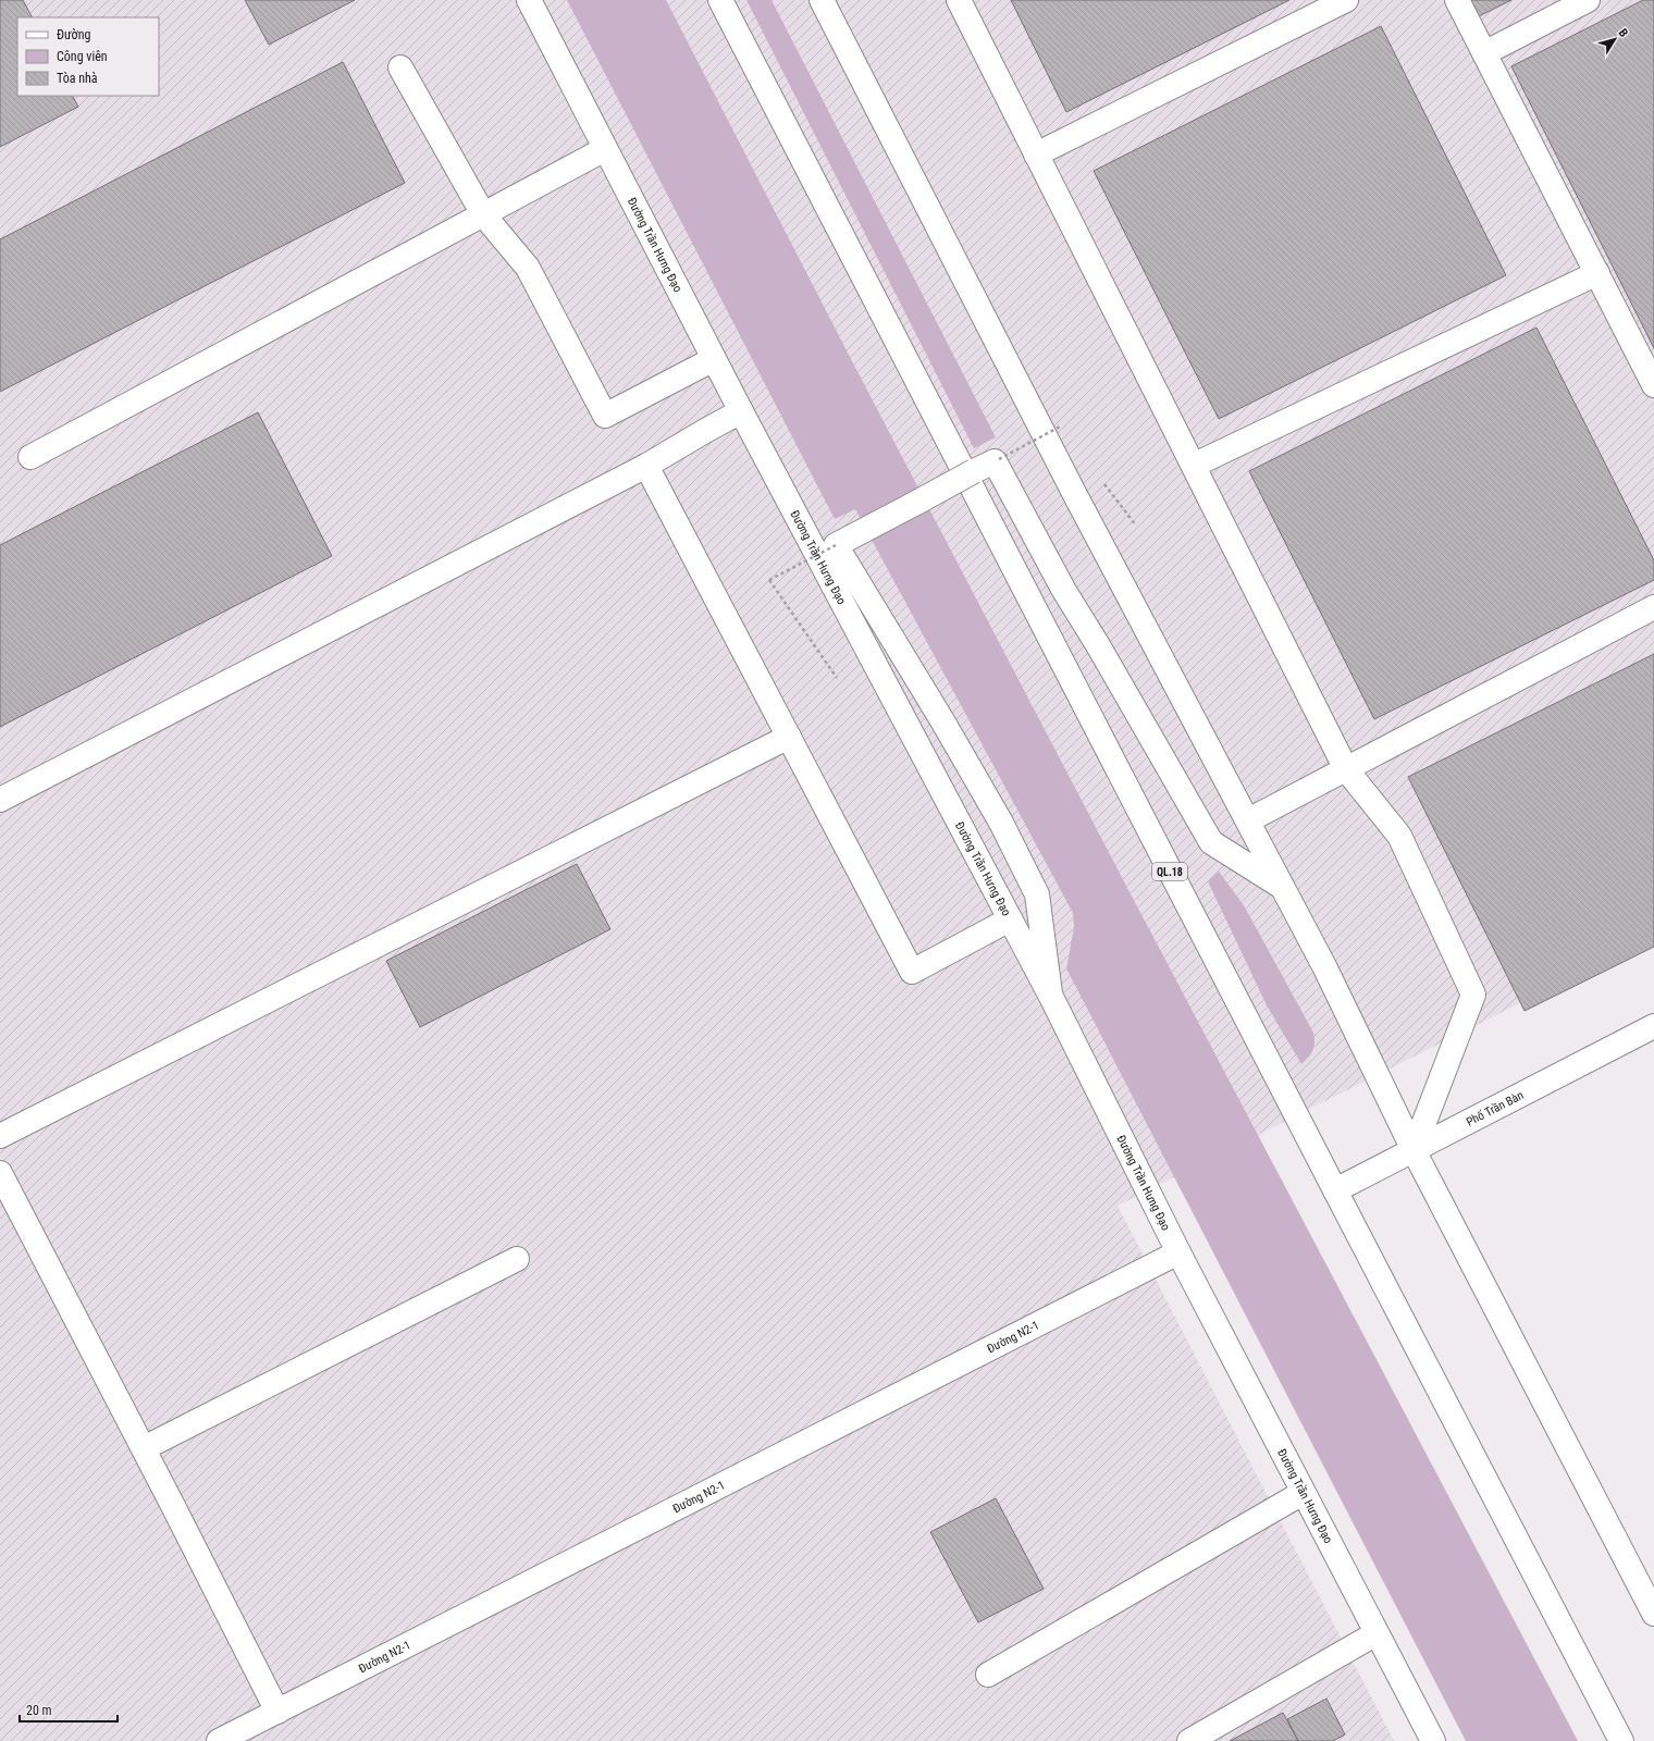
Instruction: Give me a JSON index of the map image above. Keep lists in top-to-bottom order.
{
  "streets": {
    "main road": [
      "Đường Trần Hưng Đạo",
      "QL.18",
      "Phố Trần Bàn",
      "Đường N2-1"
    ]
  },
  "crossings": [
    ["Đường Trần Hưng Đạo", "Đường N2-1"],
    ["QL.18", "Phố Trần Bàn"]
  ],
  "legend": ["Đường", "Công viên", "Tòa nhà"],
  "scale_bar": "20 m",
  "north": "top right"
}
